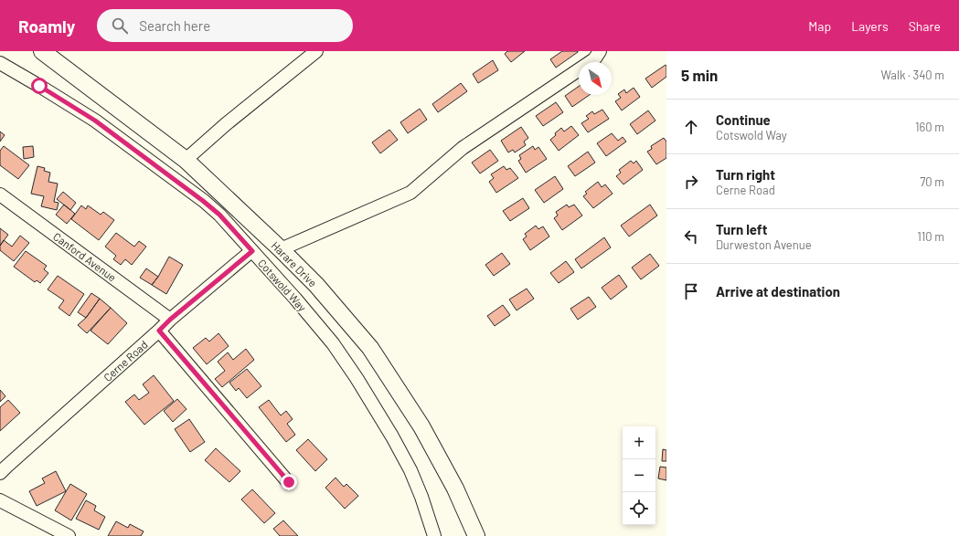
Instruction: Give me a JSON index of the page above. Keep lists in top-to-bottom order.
{
  "streets": {
    "main road": ["Harare Drive"],
    "street": ["Canford Avenue", "Cotswold Way", "Cerne Road"]
  },
  "crossings": [
    ["Canford Avenue", "Cerne Road"],
    ["Cotswold Way", "Cerne Road"]
  ],
  "north": "bottom right",
  "page": {
    "header": "Roamly",
    "search": "Search here",
    "nav": ["Map", "Layers", "Share"],
    "heading": ["5 min", "Walk · 340 m"],
    "list": [
      ["Continue", "Cotswold Way", "160 m"],
      ["Turn right", "Cerne Road", "70 m"],
      ["Turn left", "Durweston Avenue", "110 m"],
      "Arrive at destination"
    ],
    "map_buttons": ["+", "−"]
  }
}
